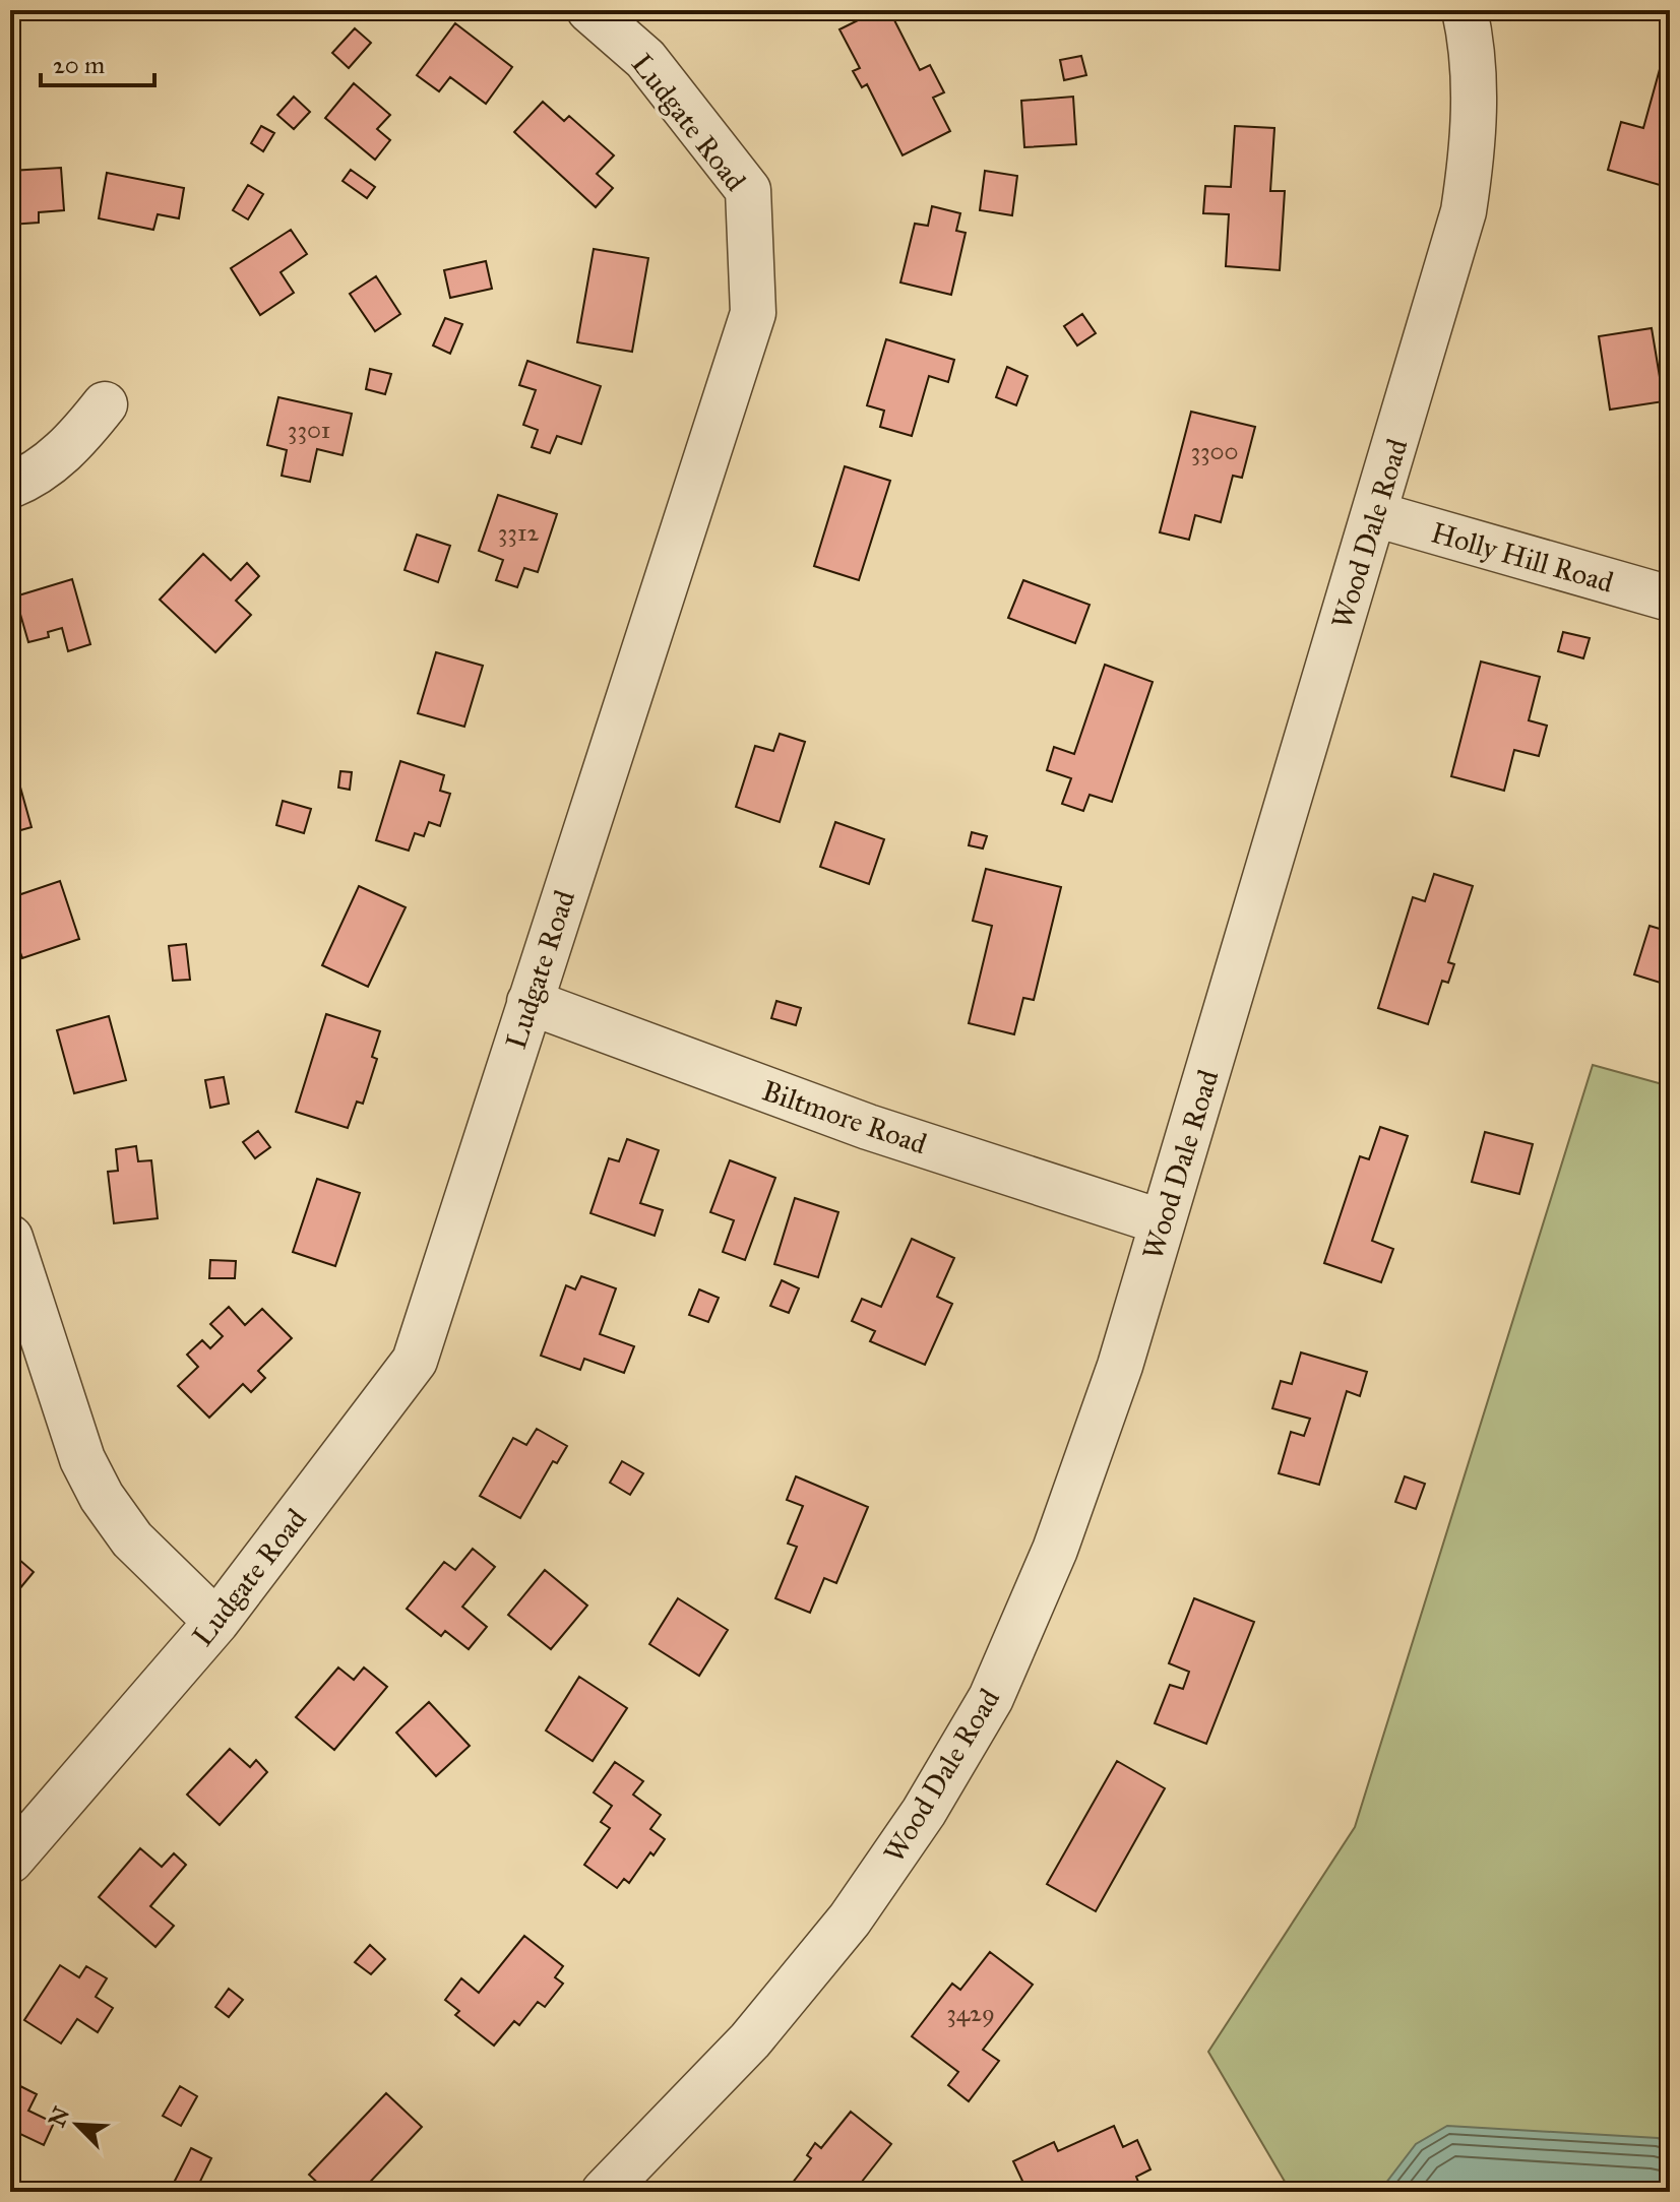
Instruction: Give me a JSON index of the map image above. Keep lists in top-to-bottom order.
{
  "streets": {
    "street": [
      "Ludgate Road",
      "Wood Dale Road",
      "Holly Hill Road",
      "Biltmore Road"
    ]
  },
  "crossings": [
    ["Ludgate Road", "Biltmore Road"],
    ["Wood Dale Road", "Holly Hill Road"],
    ["Wood Dale Road", "Biltmore Road"]
  ],
  "house_numbers": [
    "3301",
    "3300",
    "3312",
    "3429"
  ],
  "scale_bar": "20 m",
  "north": "top left"
}
